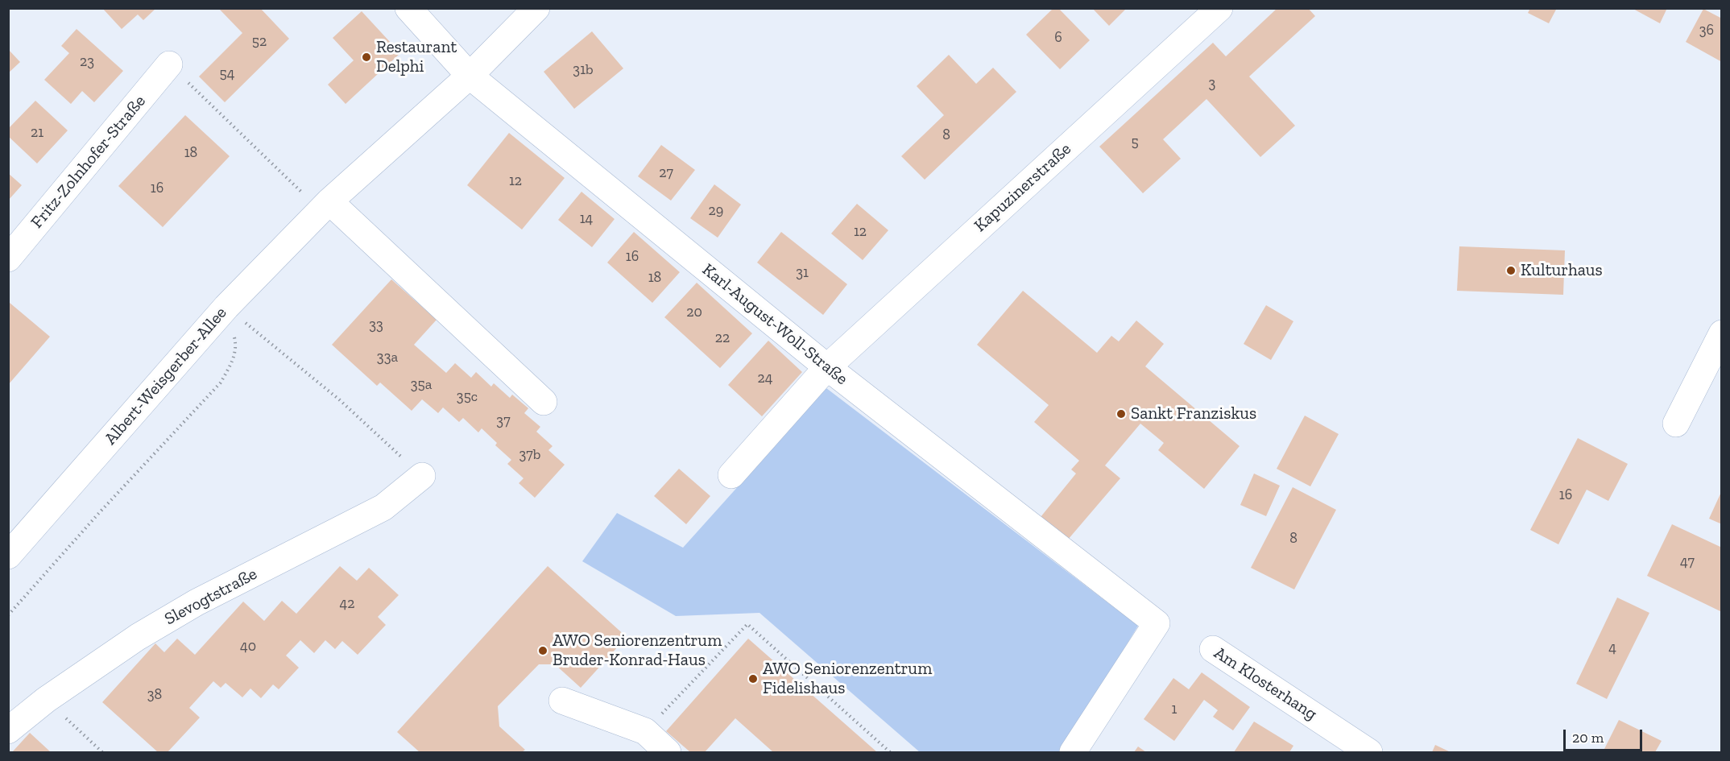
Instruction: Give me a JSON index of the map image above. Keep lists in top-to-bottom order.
{
  "streets": {
    "street": [
      "Fritz-Zolnhofer-Straße",
      "Kapuzinerstraße",
      "Karl-August-Woll-Straße",
      "Albert-Weisgerber-Allee",
      "Slevogtstraße",
      "Am Klosterhang"
    ]
  },
  "crossings": [
    ["Kapuzinerstraße", "Karl-August-Woll-Straße"],
    ["Karl-August-Woll-Straße", "Albert-Weisgerber-Allee"]
  ],
  "places": [
    "Restaurant Delphi",
    "Kulturhaus",
    "Sankt Franziskus",
    "AWO Seniorenzentrum Bruder-Konrad-Haus",
    "AWO Seniorenzentrum Fidelishaus"
  ],
  "house_numbers": [
    "36",
    "6",
    "52",
    "23",
    "31b",
    "54",
    "3",
    "21",
    "8",
    "5",
    "18",
    "27",
    "12",
    "16",
    "29",
    "14",
    "12",
    "16",
    "31",
    "18",
    "20",
    "33",
    "22",
    "33a",
    "24",
    "35a",
    "35c",
    "37",
    "37b",
    "16",
    "8",
    "47",
    "42",
    "40",
    "4",
    "38",
    "1"
  ],
  "scale_bar": "20 m"
}
